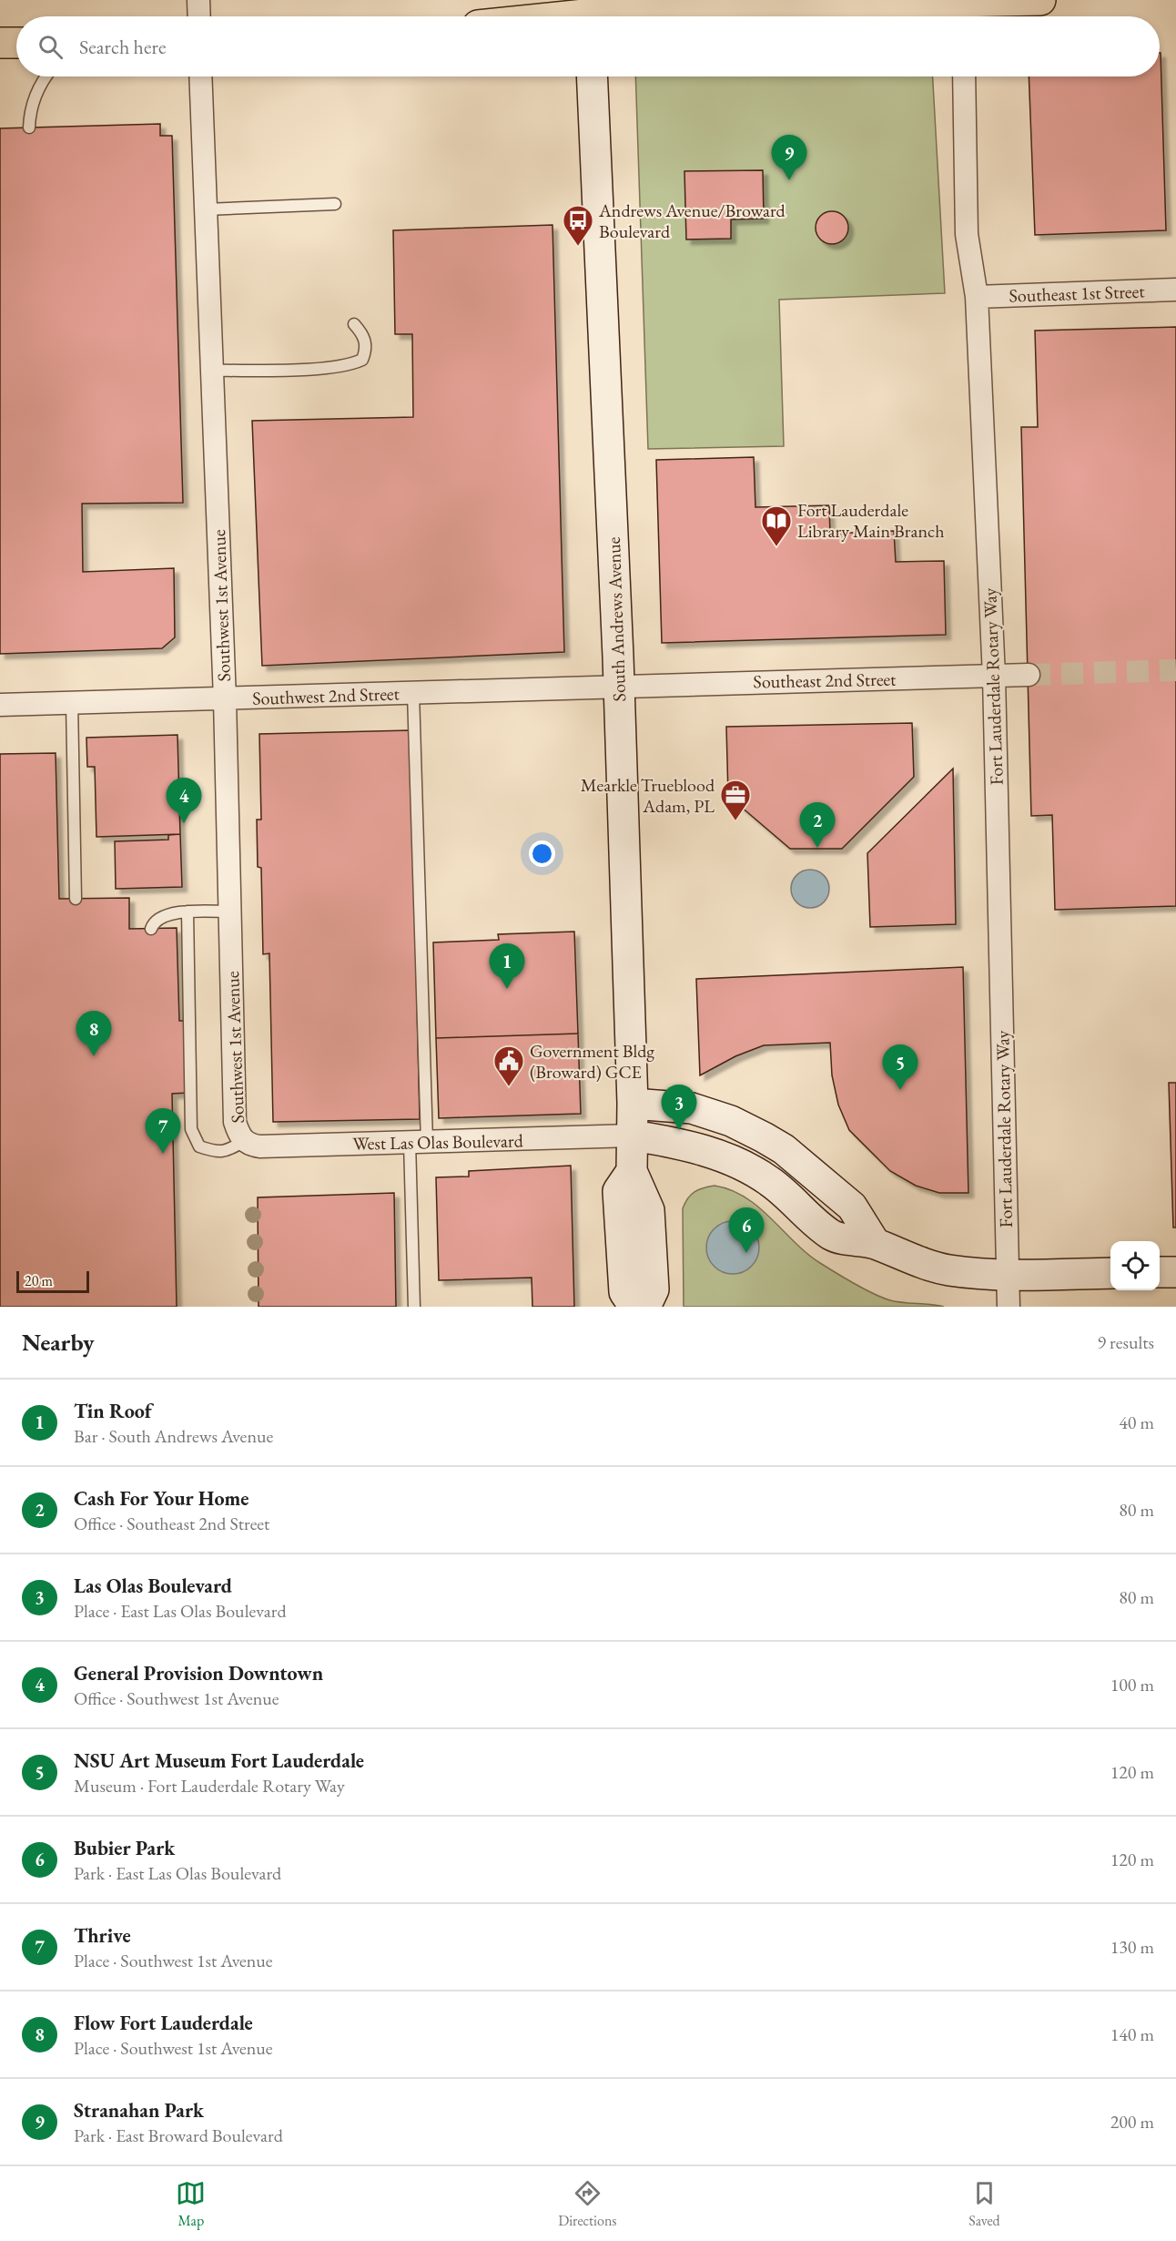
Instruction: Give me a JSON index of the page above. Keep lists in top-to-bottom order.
{
  "streets": {
    "main road": ["South Andrews Avenue"],
    "street": [
      "Southeast 1st Street",
      "Southwest 1st Avenue",
      "Southeast 2nd Street",
      "Fort Lauderdale Rotary Way",
      "Southwest 2nd Street",
      "West Las Olas Boulevard"
    ]
  },
  "crossings": [
    ["Southeast 1st Street", "Fort Lauderdale Rotary Way"],
    ["Southwest 1st Avenue", "Southwest 2nd Street"],
    ["Southwest 1st Avenue", "West Las Olas Boulevard"],
    ["South Andrews Avenue", "Southeast 2nd Street"],
    ["South Andrews Avenue", "Southwest 2nd Street"],
    ["South Andrews Avenue", "West Las Olas Boulevard"],
    ["Southeast 2nd Street", "Fort Lauderdale Rotary Way"],
    ["Southeast 2nd Street", "Southwest 2nd Street"]
  ],
  "places": {
    "bus stop": ["Andrews Avenue/Broward Boulevard"],
    "library": ["Fort Lauderdale Library Main Branch"],
    "office": ["Mearkle Trueblood Adam, PL"],
    "public building": ["Government Bldg (Broward) GCE"]
  },
  "scale_bar": "20 m",
  "page": {
    "search": "Search here",
    "pins": [
      "9",
      "4",
      "2",
      "1",
      "8",
      "5",
      "3",
      "7",
      "6"
    ],
    "scale": "20 m",
    "heading": ["Nearby", "9 results"],
    "list": [
      {
        "mark": "1",
        "name": "Tin Roof",
        "note": "Bar · South Andrews Avenue",
        "value": "40 m"
      },
      {
        "mark": "2",
        "name": "Cash For Your Home",
        "note": "Office · Southeast 2nd Street",
        "value": "80 m"
      },
      {
        "mark": "3",
        "name": "Las Olas Boulevard",
        "note": "Place · East Las Olas Boulevard",
        "value": "80 m"
      },
      {
        "mark": "4",
        "name": "General Provision Downtown",
        "note": "Office · Southwest 1st Avenue",
        "value": "100 m"
      },
      {
        "mark": "5",
        "name": "NSU Art Museum Fort Lauderdale",
        "note": "Museum · Fort Lauderdale Rotary Way",
        "value": "120 m"
      },
      {
        "mark": "6",
        "name": "Bubier Park",
        "note": "Park · East Las Olas Boulevard",
        "value": "120 m"
      },
      {
        "mark": "7",
        "name": "Thrive",
        "note": "Place · Southwest 1st Avenue",
        "value": "130 m"
      },
      {
        "mark": "8",
        "name": "Flow Fort Lauderdale",
        "note": "Place · Southwest 1st Avenue",
        "value": "140 m"
      },
      {
        "mark": "9",
        "name": "Stranahan Park",
        "note": "Park · East Broward Boulevard",
        "value": "200 m"
      }
    ],
    "nav": ["Map", "Directions", "Saved"]
  }
}
